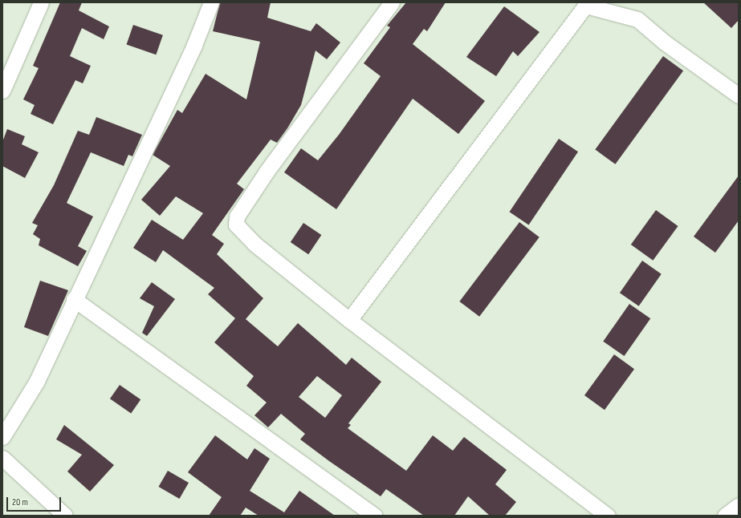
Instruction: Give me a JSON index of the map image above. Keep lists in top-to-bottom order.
{
  "scale_bar": "20 m"
}
